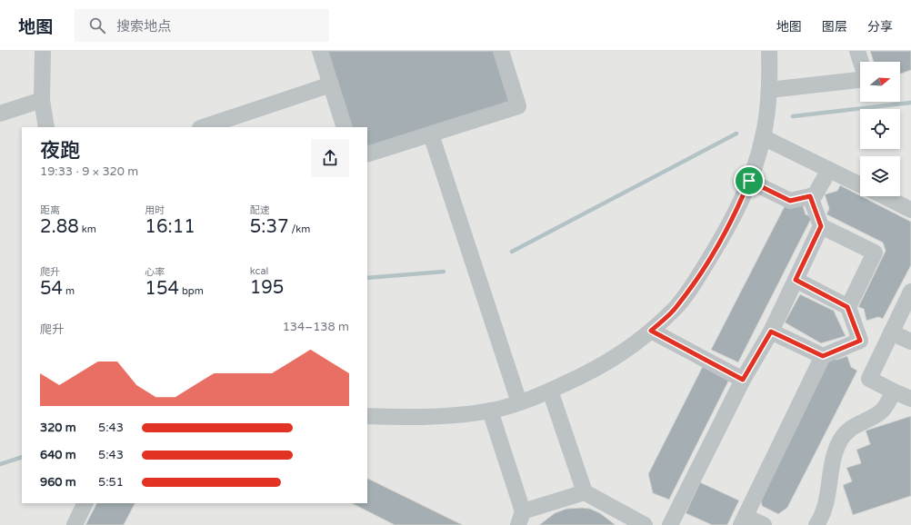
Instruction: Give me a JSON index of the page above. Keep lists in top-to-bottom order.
{
  "north": "right",
  "page": {
    "header": "地图",
    "search": "搜索地点",
    "nav": ["地图", "图层", "分享"],
    "heading": ["夜跑", "19:33 · 9 × 320 m"],
    "stats": [
      ["距离", "2.88 km"],
      ["用时", "16:11"],
      ["配速", "5:37 /km"],
      ["爬升", "54 m"],
      ["心率", "154 bpm"],
      ["kcal", "195"]
    ],
    "chart": ["爬升", "134–138 m"],
    "list": [
      {
        "name": "320 m",
        "note": "5:43"
      },
      {
        "name": "640 m",
        "note": "5:43"
      },
      {
        "name": "960 m",
        "note": "5:51"
      }
    ]
  }
}
